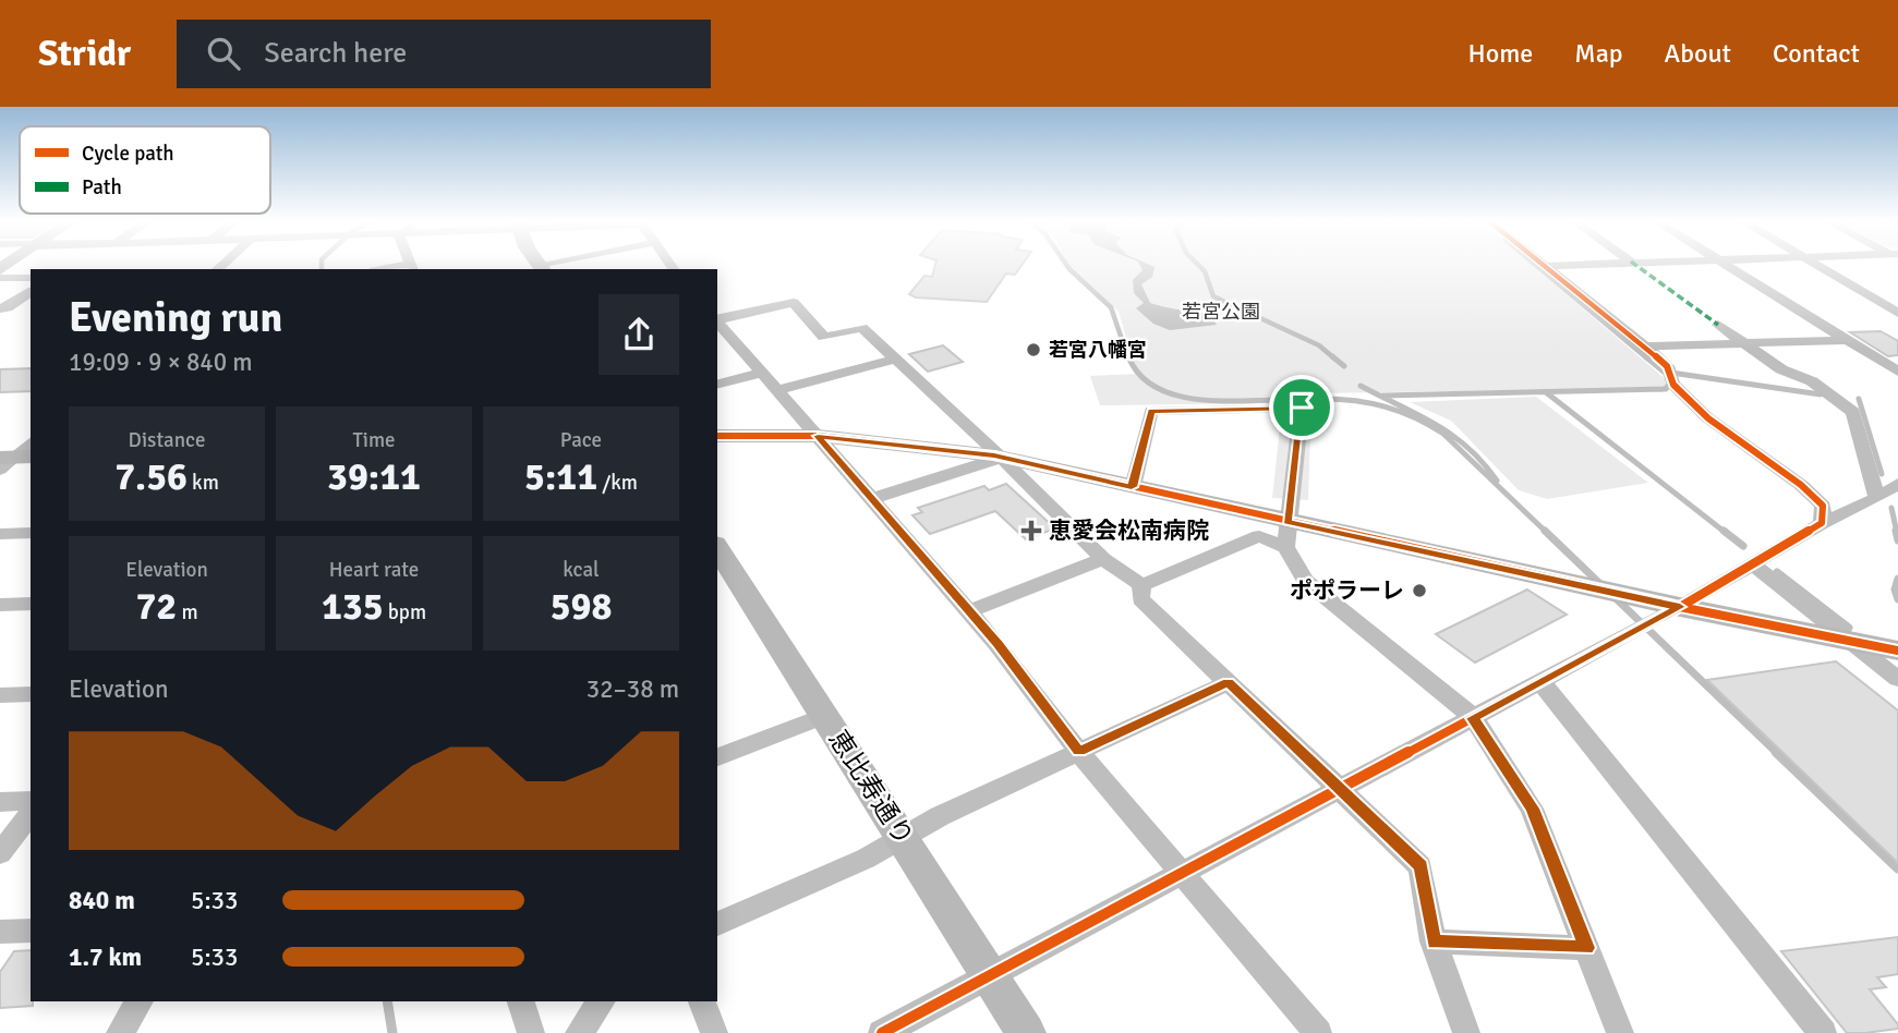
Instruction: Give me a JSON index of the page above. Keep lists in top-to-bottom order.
{
  "streets": {
    "street": ["恵比寿通り"]
  },
  "parks": ["若宮公園"],
  "places": {
    "other": ["若宮八幡宮", "ポポラーレ"],
    "health": ["恵愛会松南病院"]
  },
  "legend": ["Cycle path", "Path"],
  "page": {
    "header": "Stridr",
    "search": "Search here",
    "nav": [
      "Home",
      "Map",
      "About",
      "Contact"
    ],
    "heading": ["Evening run", "19:09 · 9 × 840 m"],
    "stats": [
      ["Distance", "7.56 km"],
      ["Time", "39:11"],
      ["Pace", "5:11 /km"],
      ["Elevation", "72 m"],
      ["Heart rate", "135 bpm"],
      ["kcal", "598"]
    ],
    "chart": ["Elevation", "32–38 m"],
    "list": [
      {
        "name": "840 m",
        "note": "5:33"
      },
      {
        "name": "1.7 km",
        "note": "5:33"
      }
    ]
  }
}
